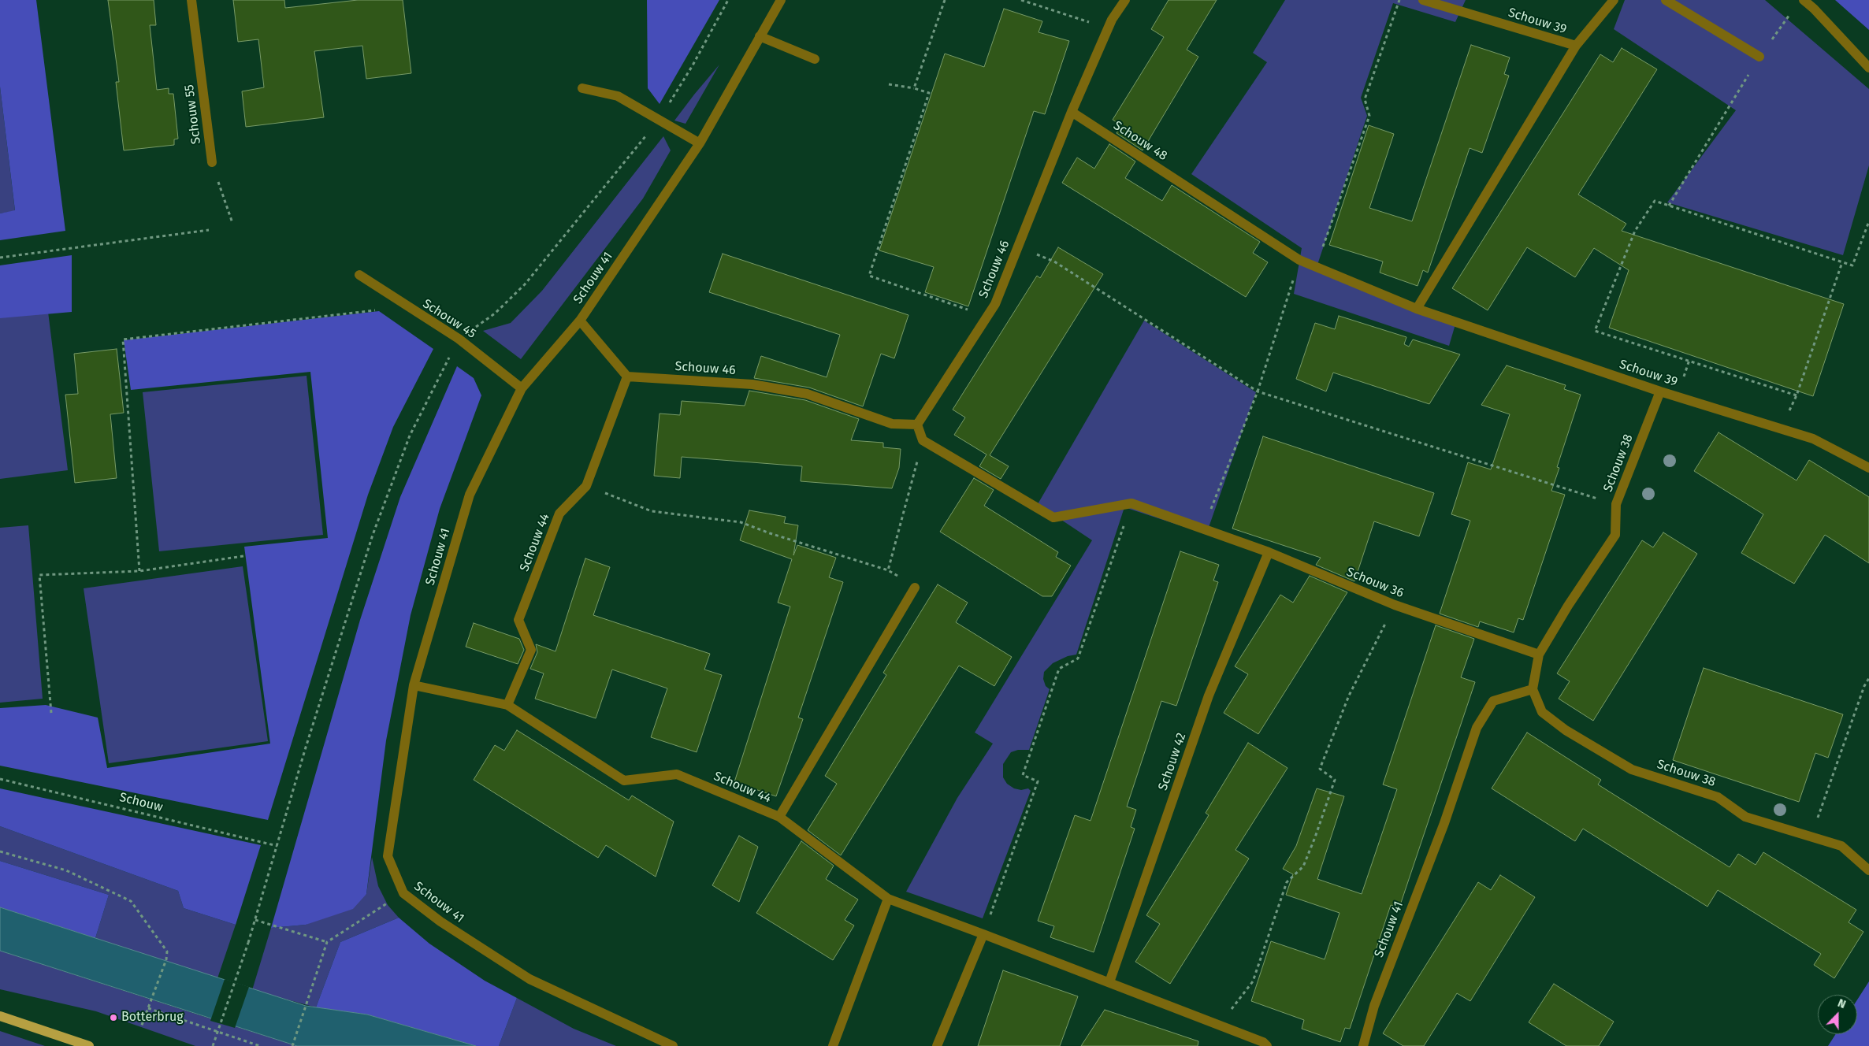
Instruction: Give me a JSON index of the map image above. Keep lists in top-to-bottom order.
{
  "streets": {
    "street": [
      "Schouw 39",
      "Schouw 55",
      "Schouw 48",
      "Schouw 46",
      "Schouw 41",
      "Schouw 45",
      "Schouw 38",
      "Schouw 44",
      "Schouw 36",
      "Schouw 42"
    ],
    "path": ["Schouw"]
  },
  "crossings": [
    ["Schouw 39", "Schouw 48"],
    ["Schouw 39", "Schouw 38"],
    ["Schouw 48", "Schouw 46"],
    ["Schouw 46", "Schouw 44"],
    ["Schouw 41", "Schouw 45"],
    ["Schouw 41", "Schouw 38"],
    ["Schouw 41", "Schouw 44"],
    ["Schouw 38", "Schouw 36"],
    ["Schouw 36", "Schouw 42"]
  ],
  "places": ["Botterbrug"],
  "north": "top"
}
